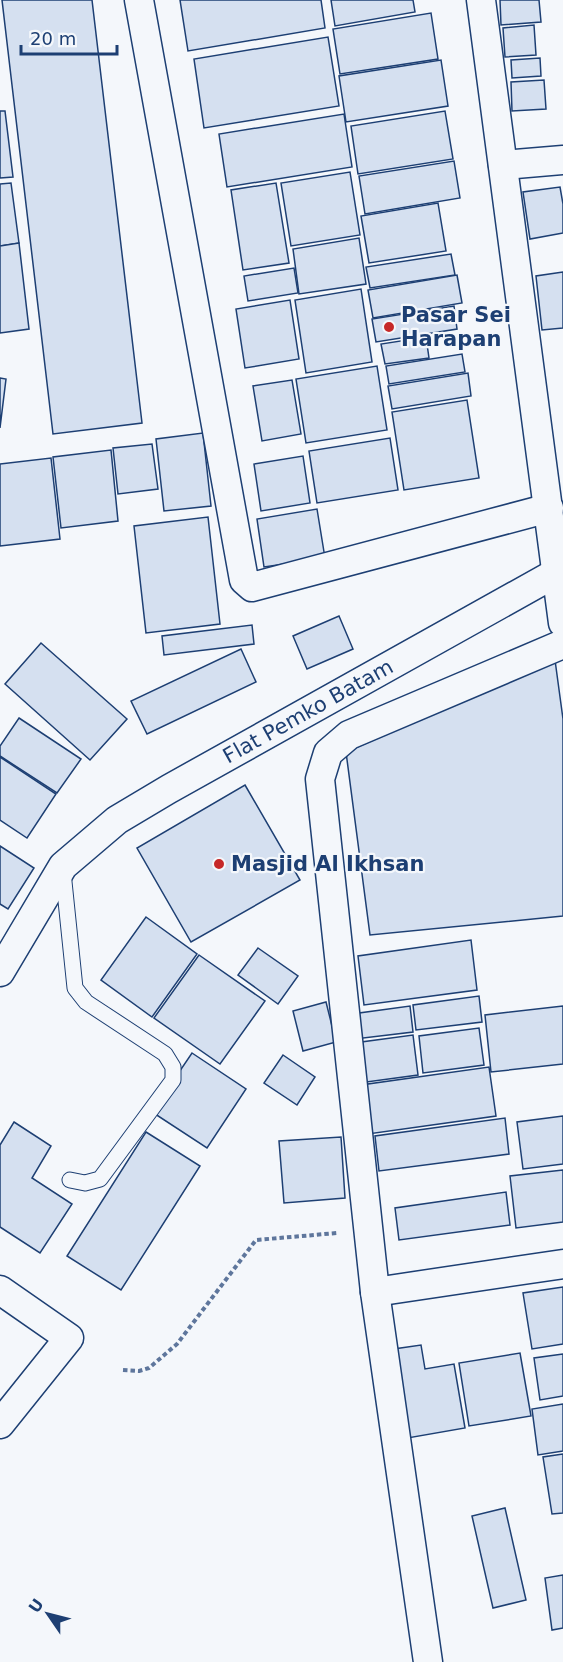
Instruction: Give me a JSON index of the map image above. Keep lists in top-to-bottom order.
{
  "streets": {
    "street": ["Flat Pemko Batam"]
  },
  "places": ["Pasar Sei Harapan", "Masjid Al Ikhsan"],
  "scale_bar": "20 m",
  "north": "top left"
}
